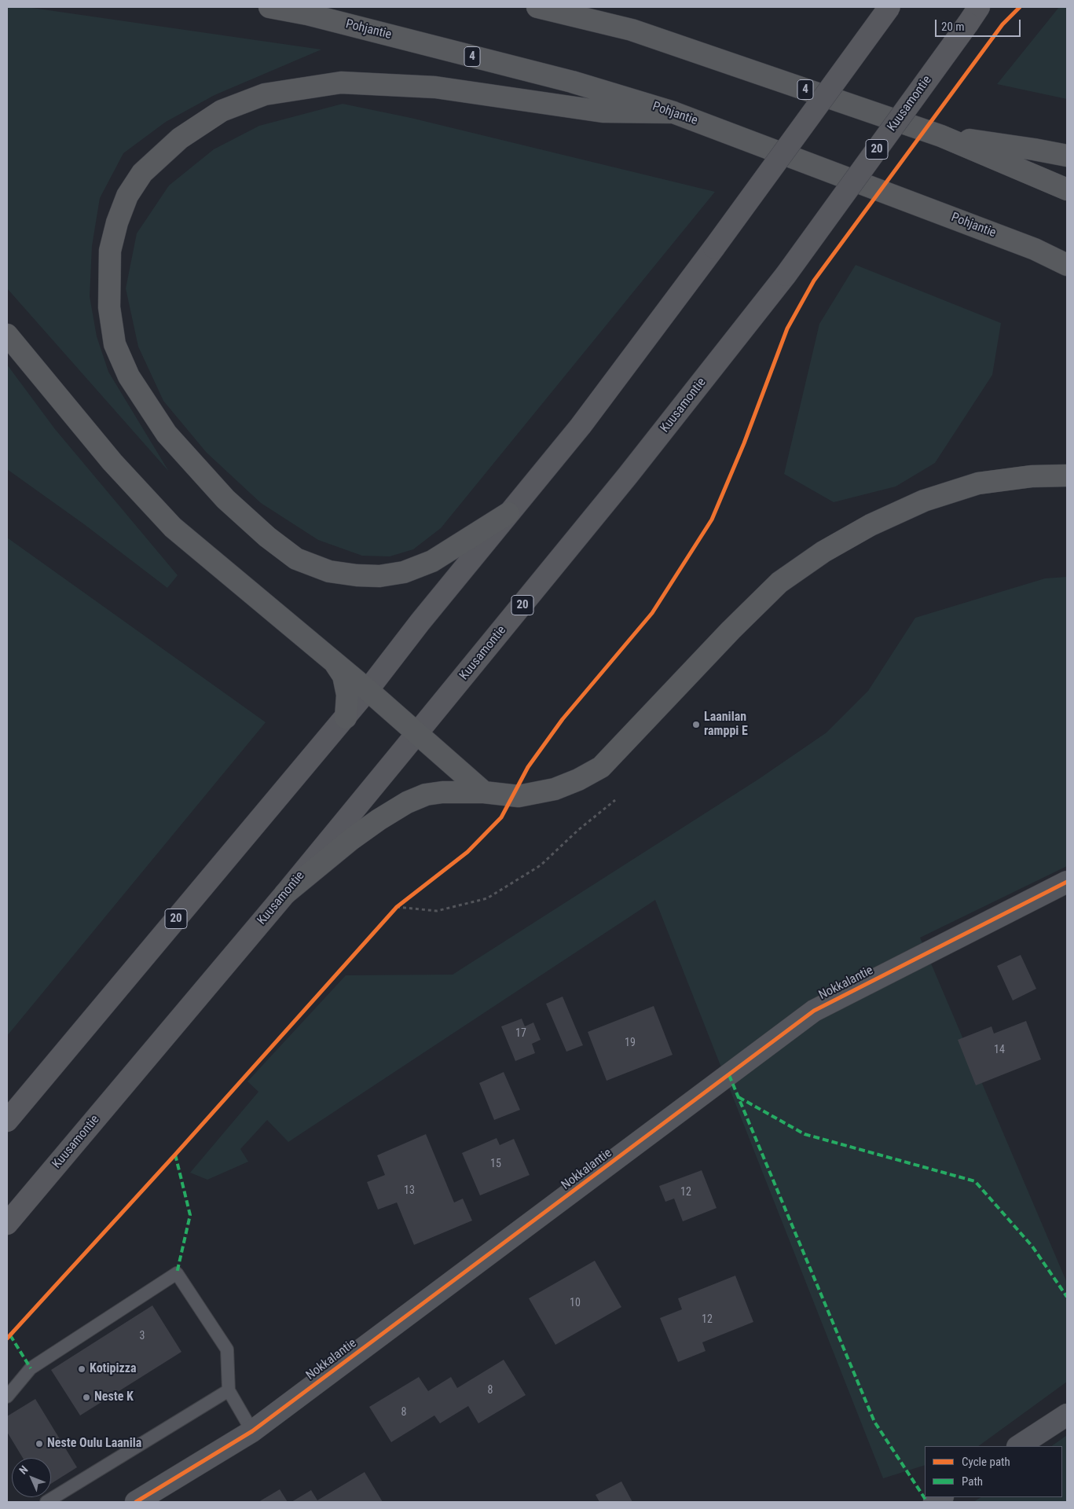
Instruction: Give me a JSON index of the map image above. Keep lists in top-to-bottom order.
{
  "streets": {
    "highway": [
      "Pohjantie",
      "4",
      "Kuusamontie",
      "20"
    ],
    "street": ["Nokkalantie"]
  },
  "places": [
    "Laanilan ramppi E",
    "Kotipizza",
    "Neste K",
    "Neste Oulu Laanila"
  ],
  "house_numbers": [
    "17",
    "19",
    "14",
    "15",
    "13",
    "12",
    "10",
    "12",
    "3",
    "8",
    "8"
  ],
  "legend": ["Cycle path", "Path"],
  "scale_bar": "20 m",
  "north": "top left"
}
